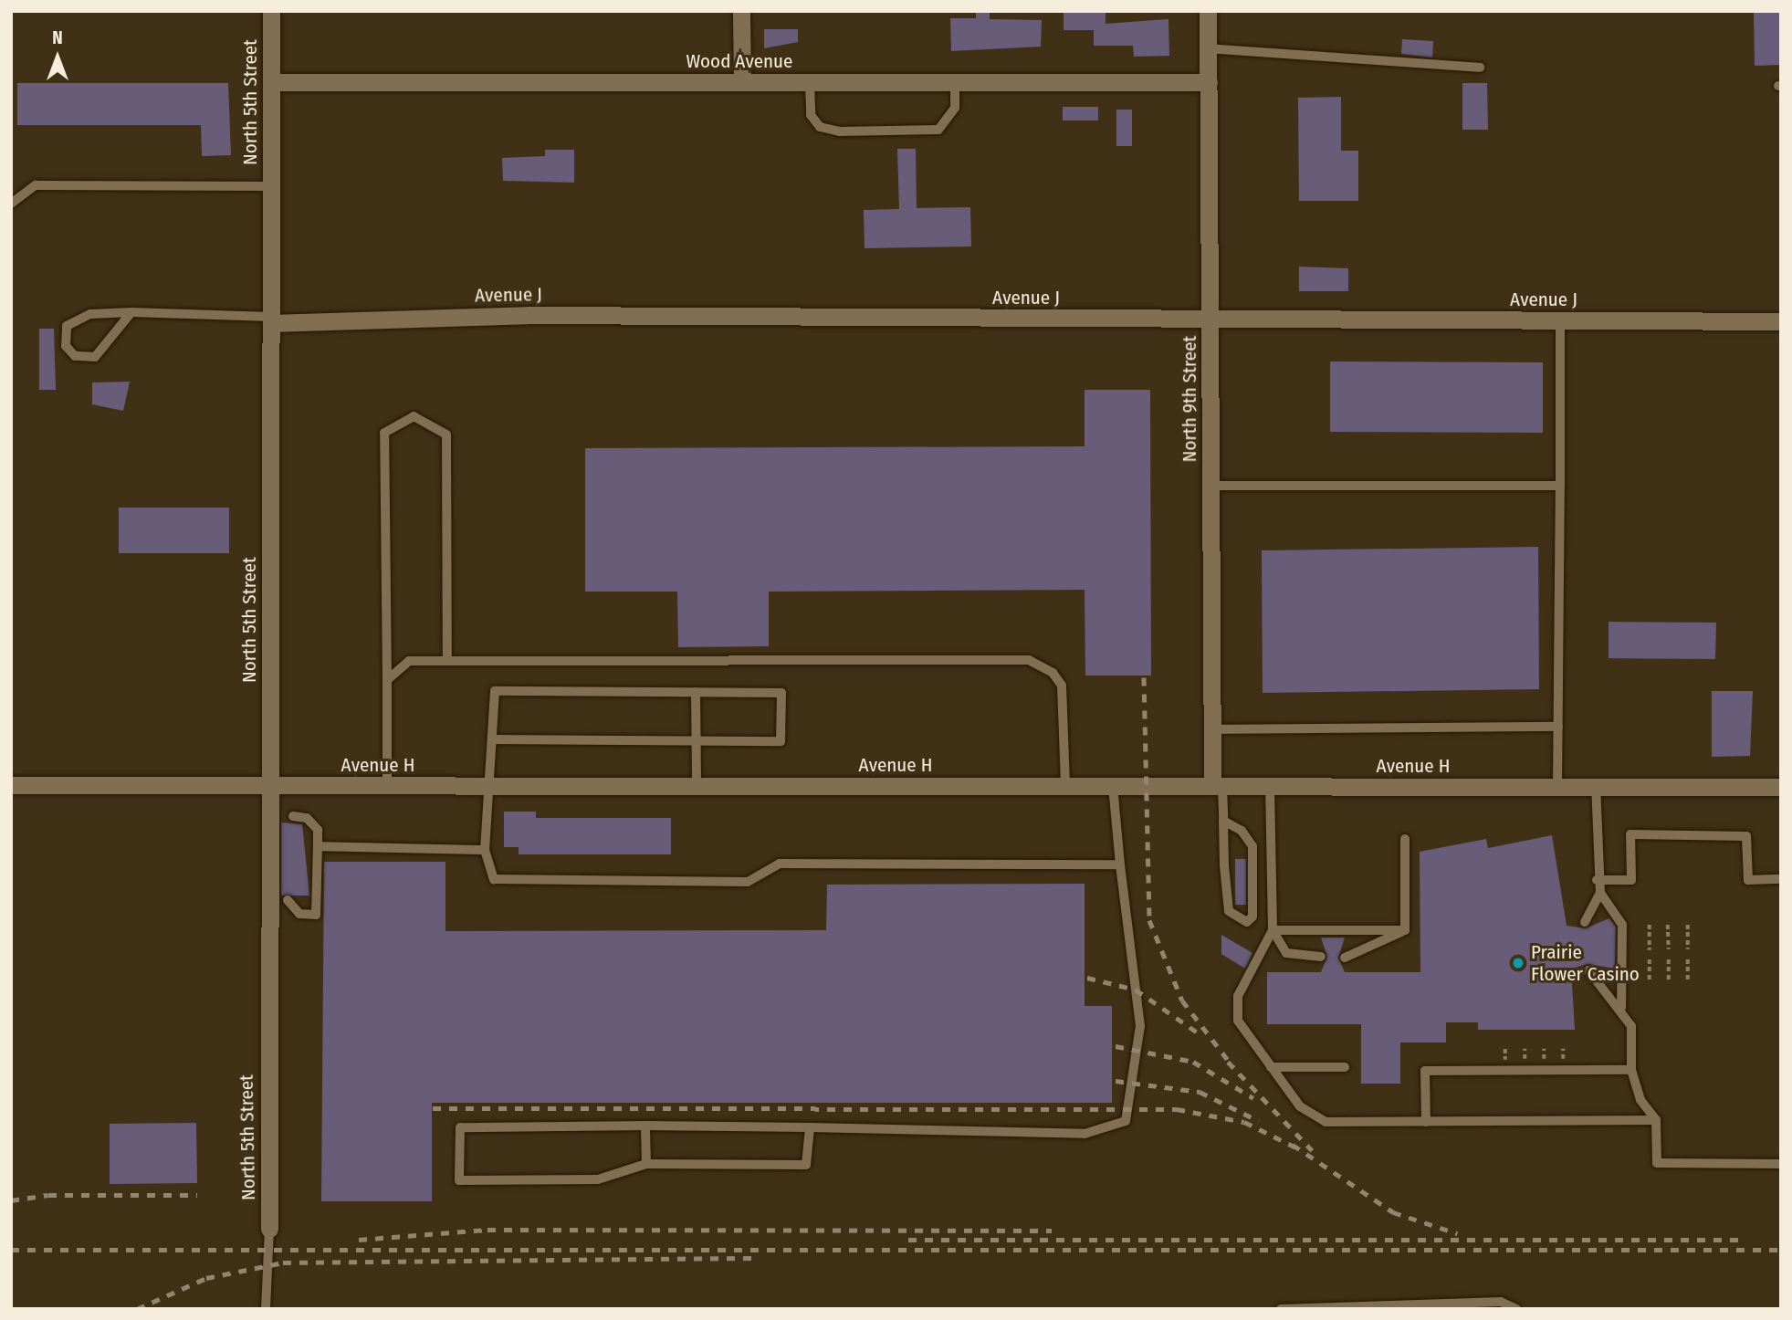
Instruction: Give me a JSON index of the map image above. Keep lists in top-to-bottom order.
{
  "streets": {
    "street": [
      "Wood Avenue",
      "North 5th Street",
      "Avenue J",
      "North 9th Street",
      "Avenue H"
    ]
  },
  "crossings": [
    ["Wood Avenue", "North 5th Street"],
    ["Wood Avenue", "North 9th Street"],
    ["North 5th Street", "Avenue J"],
    ["North 5th Street", "Avenue H"],
    ["Avenue J", "North 9th Street"],
    ["North 9th Street", "Avenue H"]
  ],
  "places": ["Prairie Flower Casino"],
  "north": "top"
}
